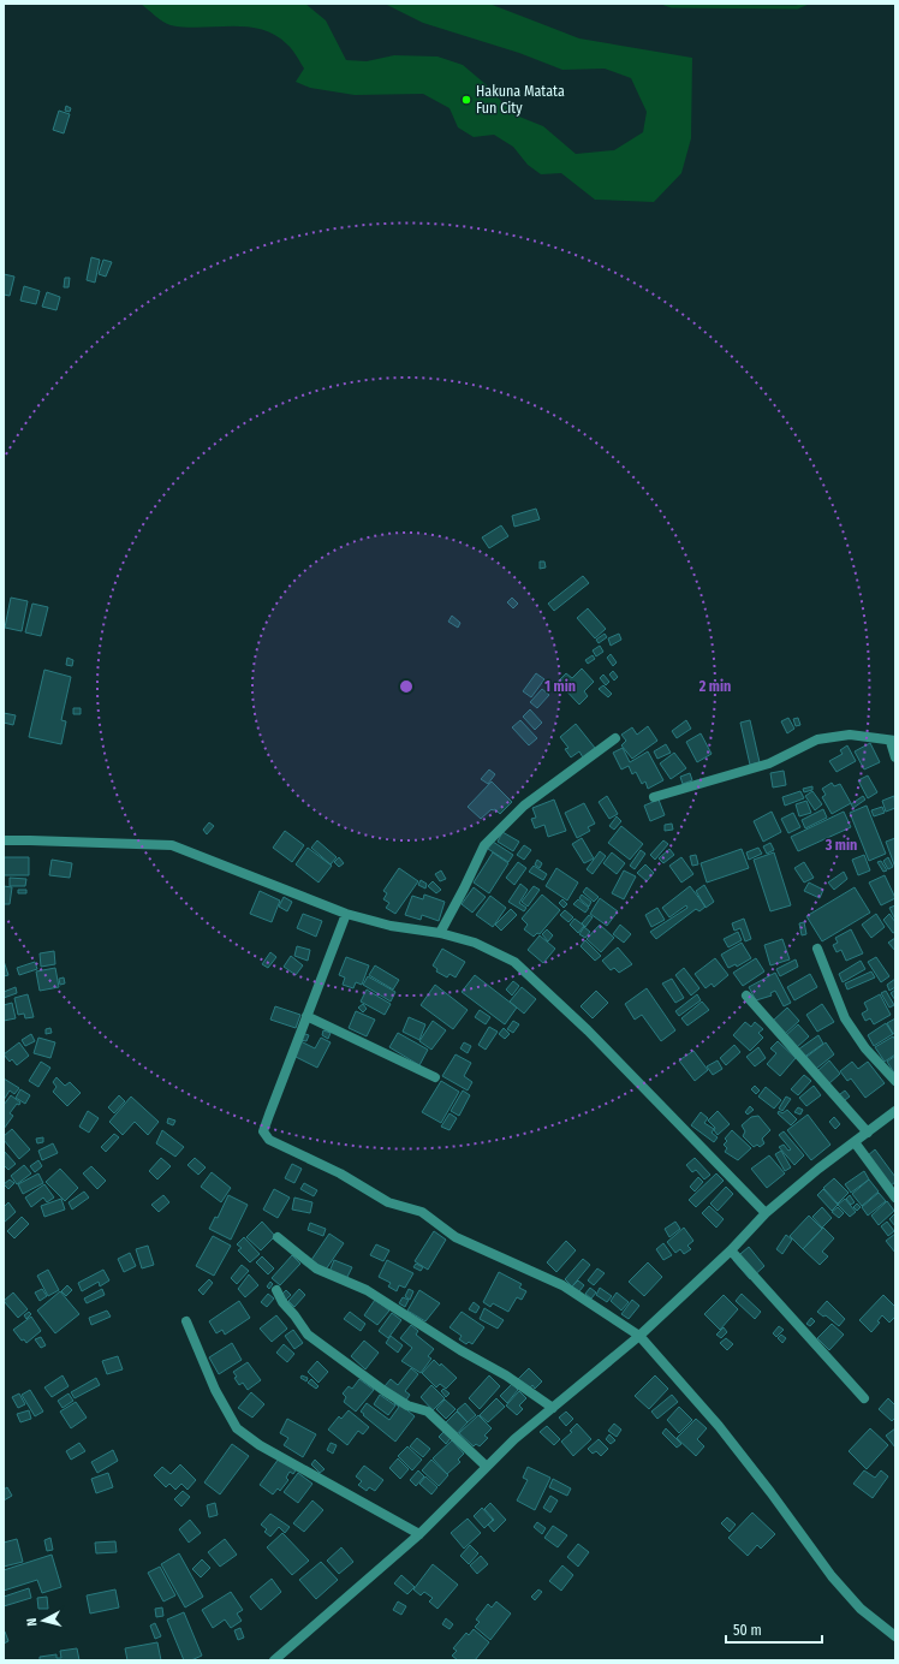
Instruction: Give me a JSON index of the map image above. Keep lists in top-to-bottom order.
{
  "places": ["Hakuna Matata Fun City"],
  "scale_bar": "50 m",
  "north": "left",
  "rings": ["1 min", "2 min", "3 min"]
}
